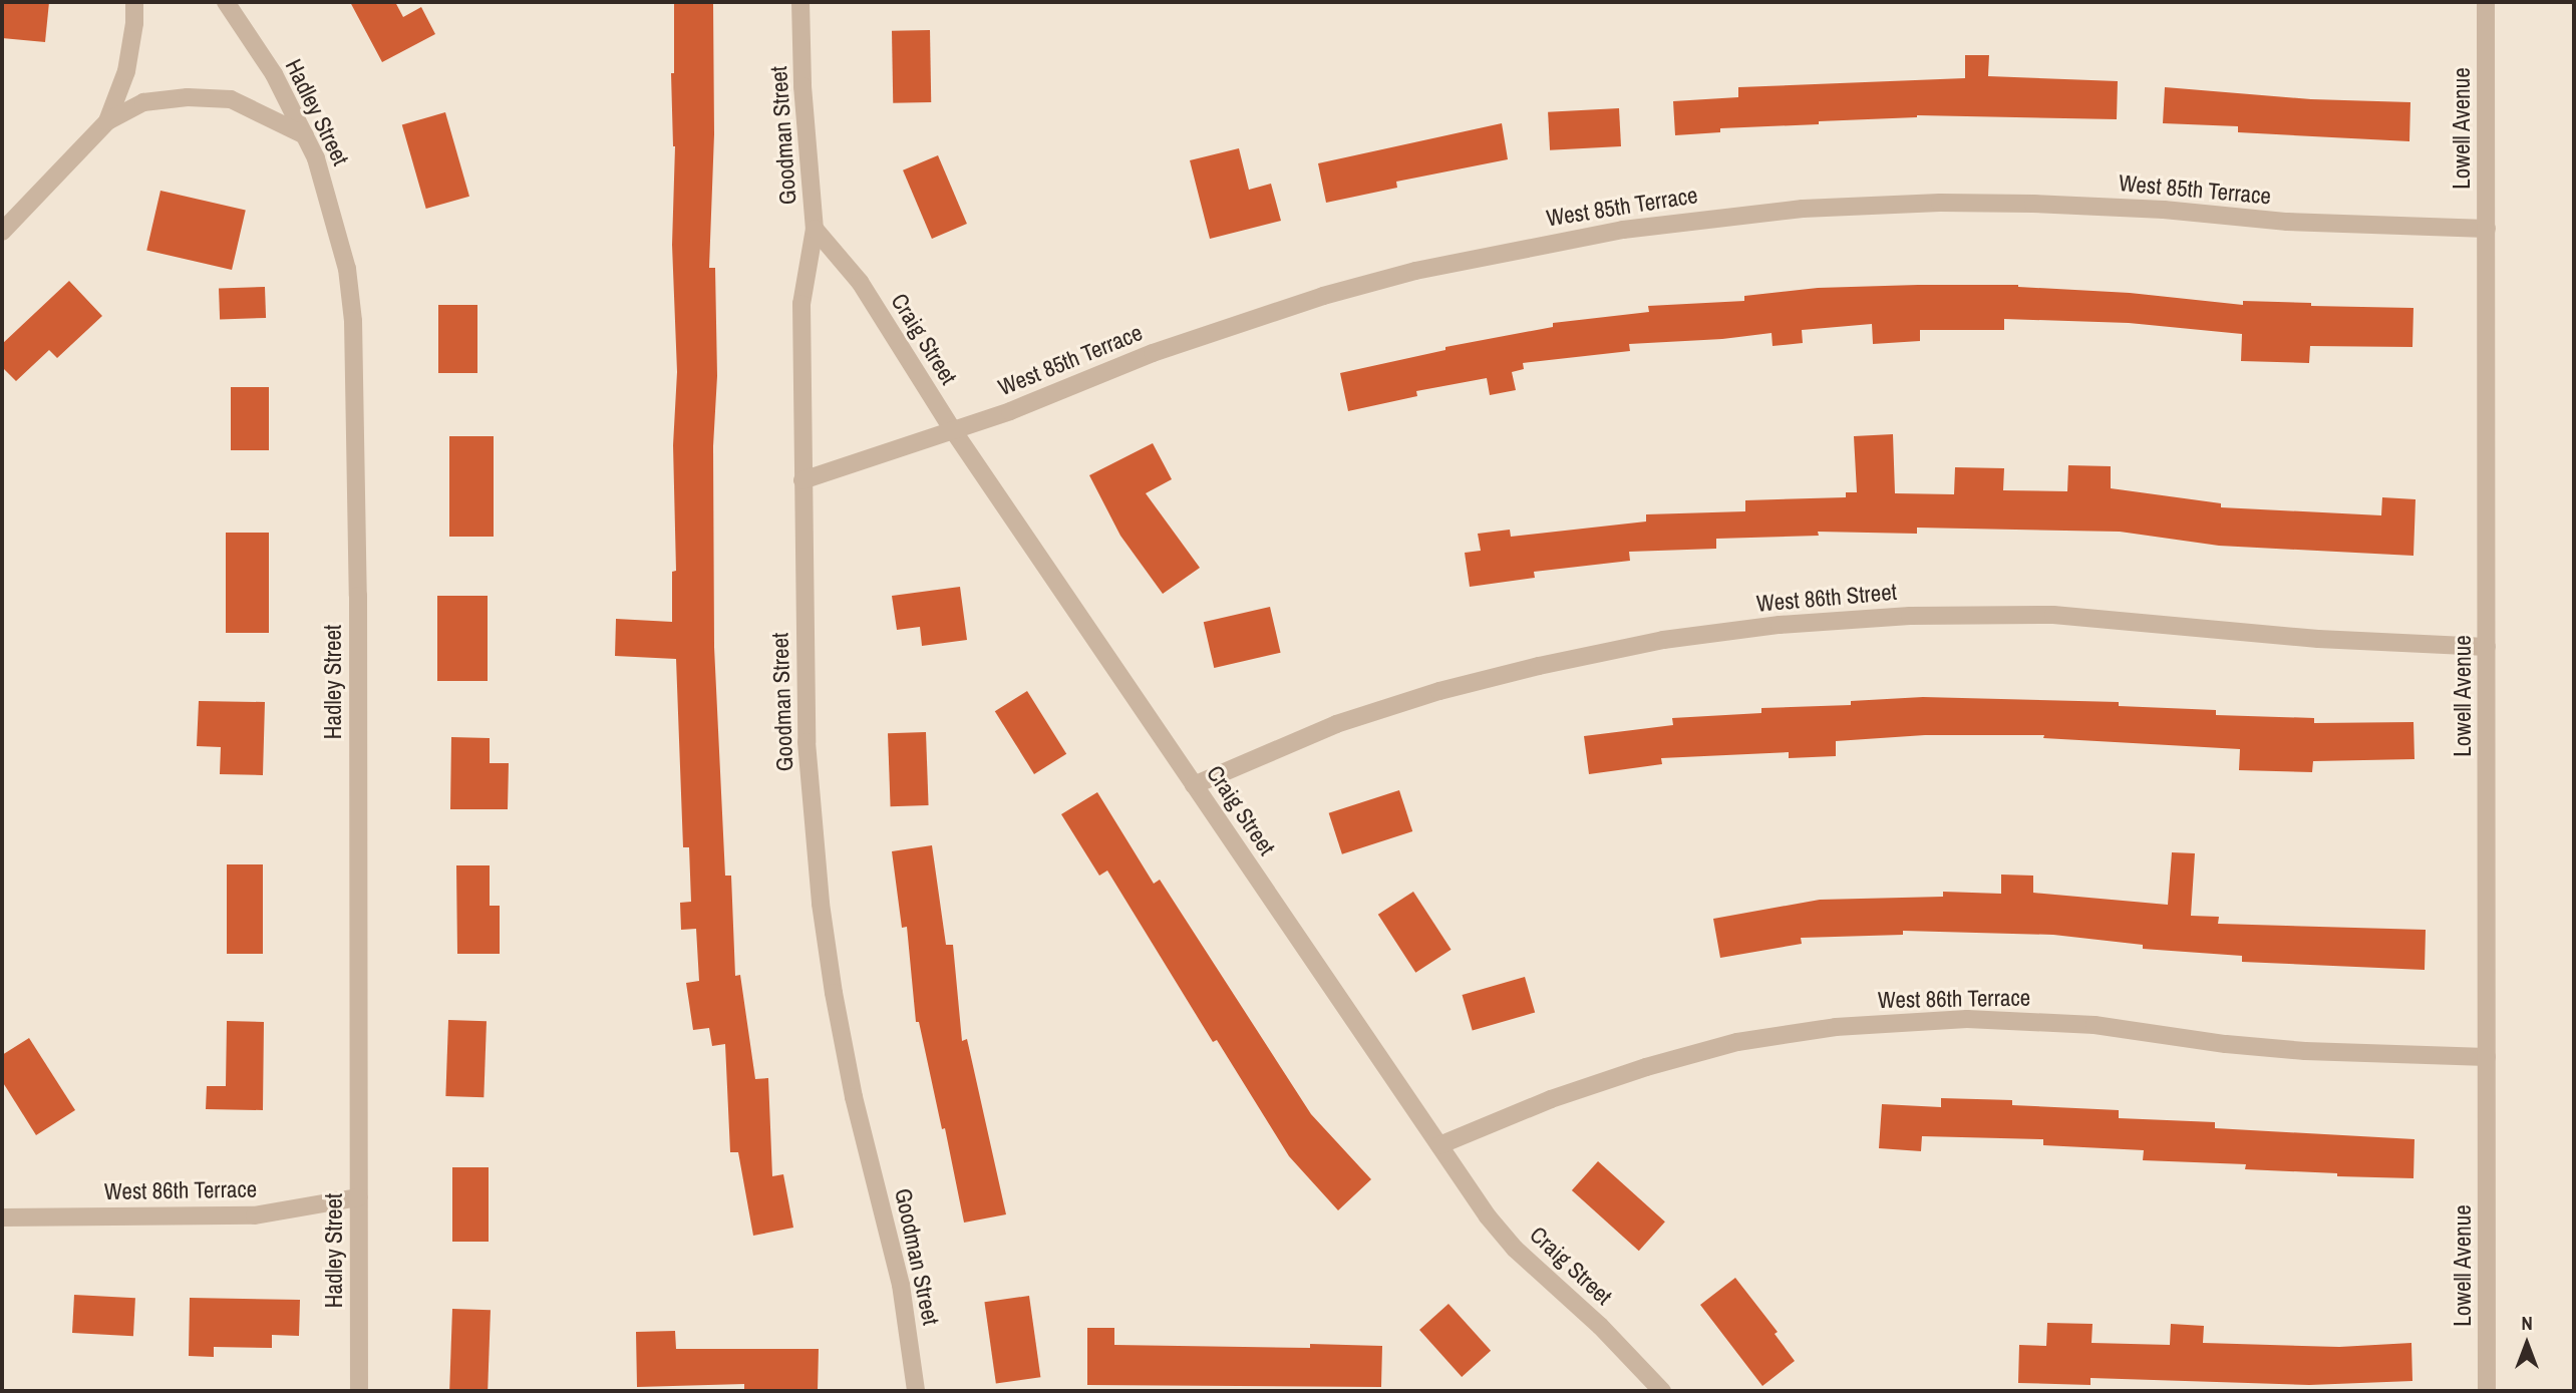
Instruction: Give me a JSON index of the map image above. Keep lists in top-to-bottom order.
{
  "streets": {
    "street": [
      "Hadley Street",
      "Lowell Avenue",
      "Goodman Street",
      "West 85th Terrace",
      "Craig Street",
      "West 86th Street",
      "West 86th Terrace"
    ]
  },
  "crossings": [
    ["Hadley Street", "West 86th Terrace"],
    ["Lowell Avenue", "West 85th Terrace"],
    ["Lowell Avenue", "West 86th Street"],
    ["Lowell Avenue", "West 86th Terrace"],
    ["Goodman Street", "West 85th Terrace"],
    ["Goodman Street", "Craig Street"],
    ["West 85th Terrace", "Craig Street"],
    ["Craig Street", "West 86th Street"],
    ["Craig Street", "West 86th Terrace"]
  ],
  "north": "top"
}
